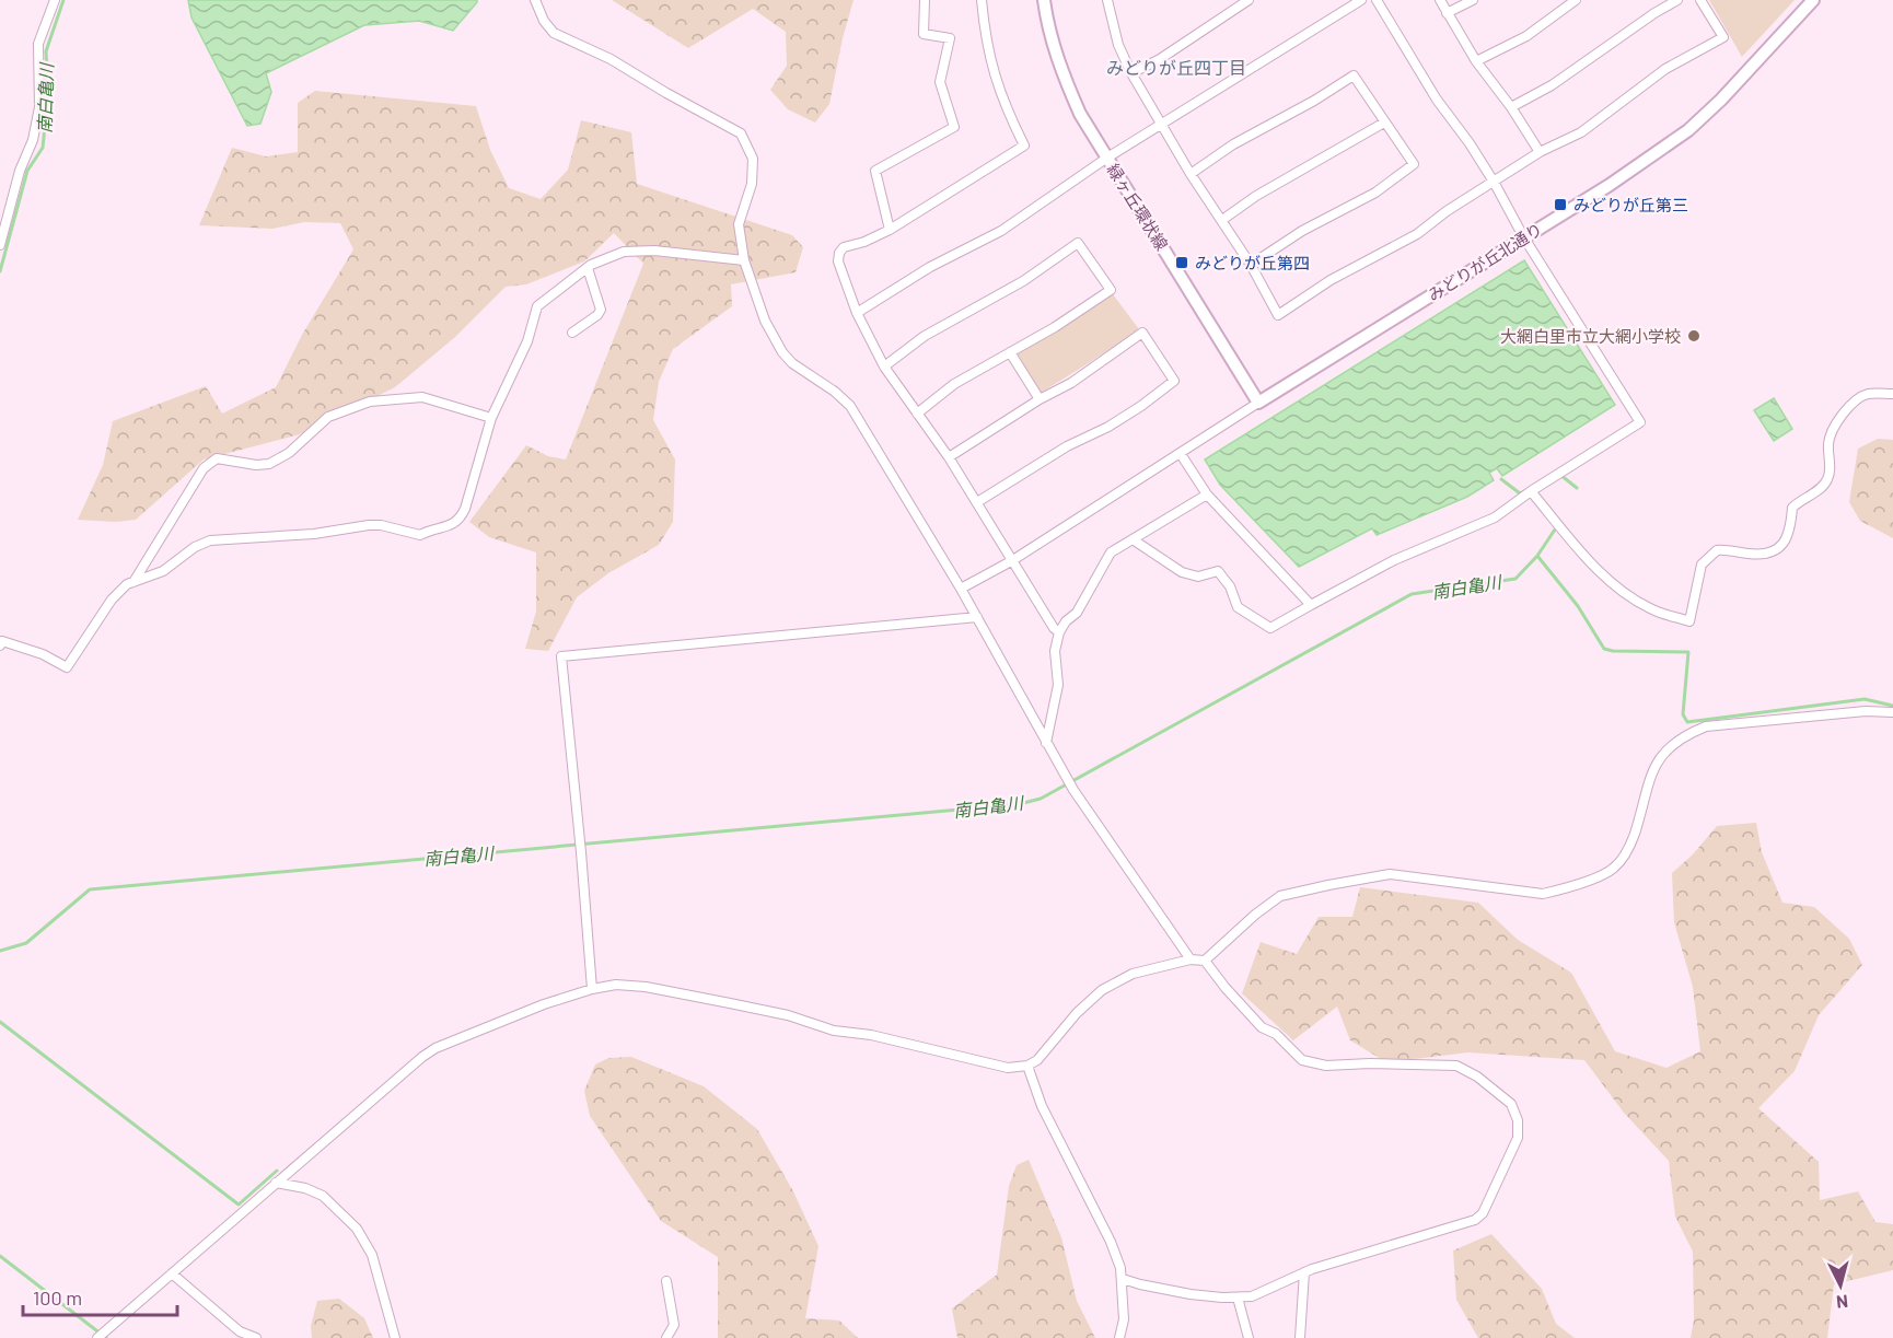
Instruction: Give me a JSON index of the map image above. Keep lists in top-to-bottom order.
{
  "streets": {
    "street": ["緑ヶ丘環状線", "みどりが丘北通り"]
  },
  "crossings": [
    ["緑ヶ丘環状線", "みどりが丘北通り"]
  ],
  "districts": ["みどりが丘四丁目"],
  "water": ["南白亀川"],
  "places": {
    "transit": ["みどりが丘第三", "みどりが丘第四"],
    "other": ["大網白里市立大網小学校"]
  },
  "scale_bar": "100 m",
  "north": "bottom"
}
